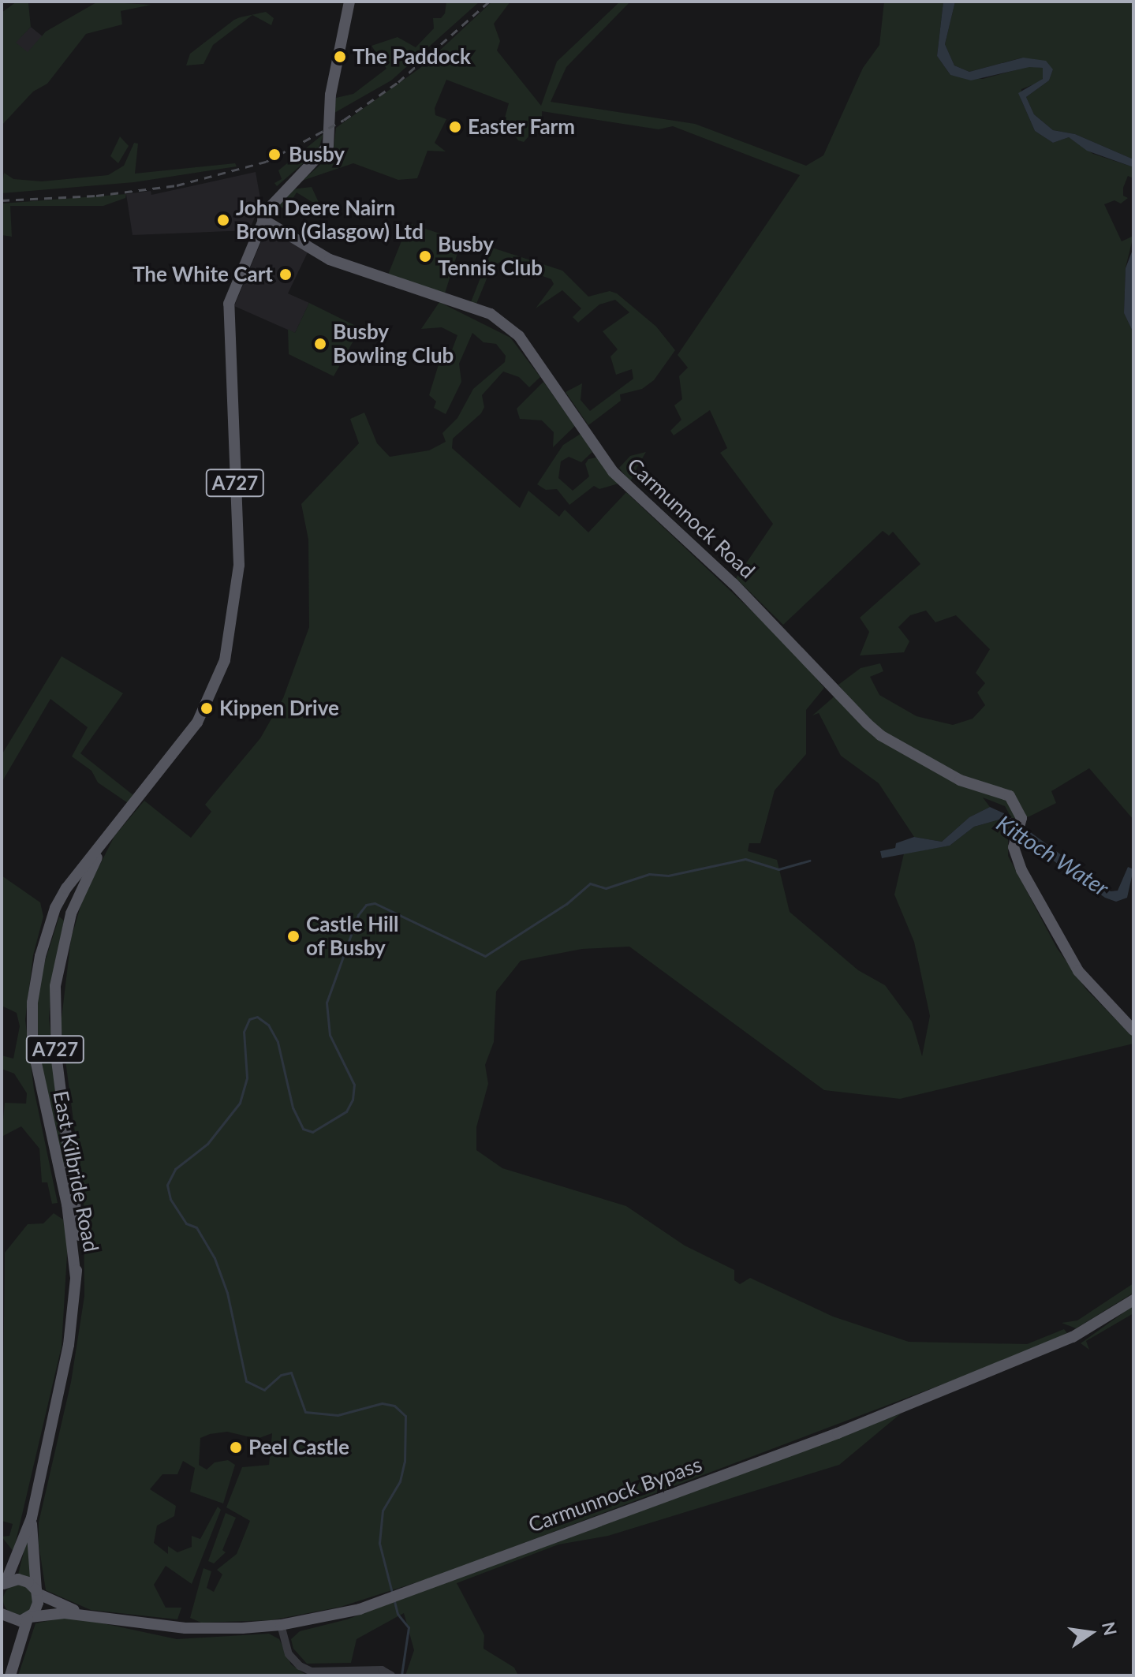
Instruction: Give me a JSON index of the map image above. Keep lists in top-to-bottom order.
{
  "streets": {
    "main road": [
      "A727",
      "Carmunnock Road",
      "East Kilbride Road",
      "Carmunnock Bypass"
    ]
  },
  "crossings": [
    ["Carmunnock Road", "East Kilbride Road"],
    ["East Kilbride Road", "Carmunnock Bypass"]
  ],
  "water": ["Kittoch Water"],
  "places": [
    "The Paddock",
    "Easter Farm",
    "Busby",
    "John Deere Nairn Brown (Glasgow) Ltd",
    "Busby Tennis Club",
    "The White Cart",
    "Busby Bowling Club",
    "Kippen Drive",
    "Castle Hill of Busby",
    "Peel Castle"
  ],
  "north": "right"
}
